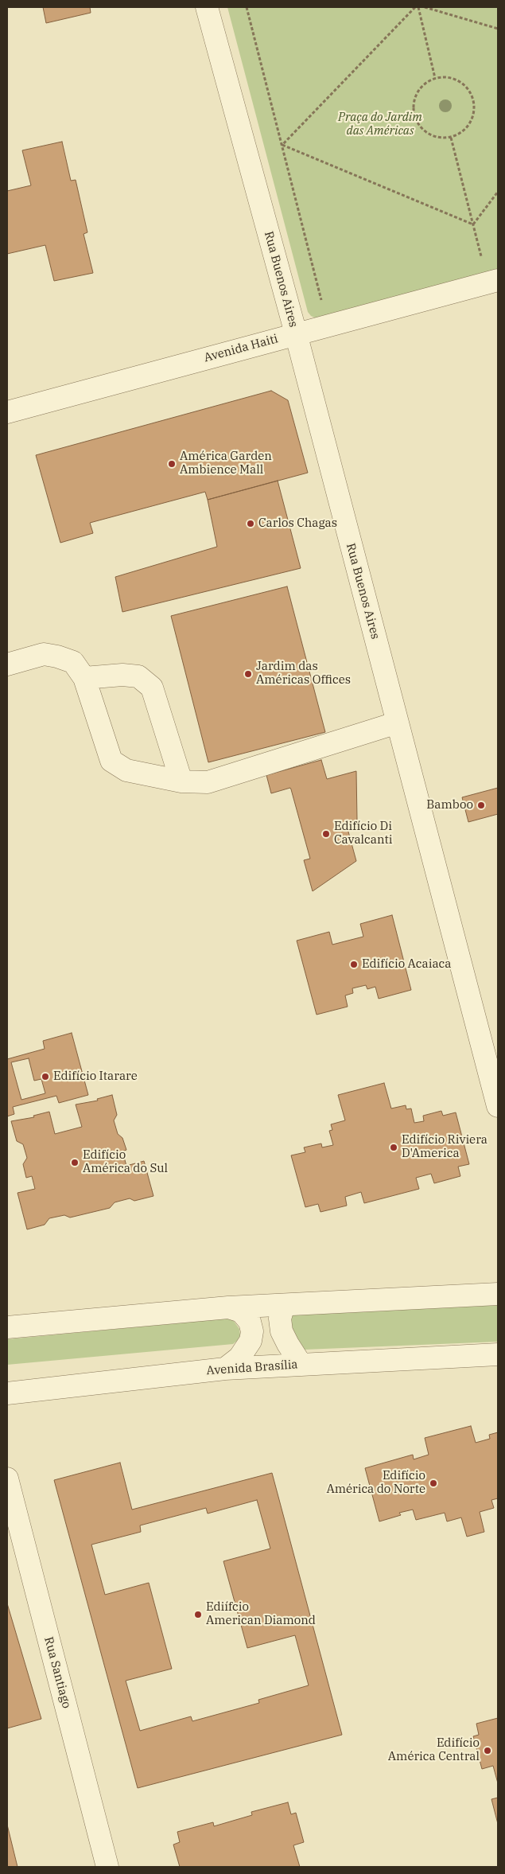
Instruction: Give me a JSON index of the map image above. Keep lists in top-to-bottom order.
{
  "streets": {
    "street": [
      "Rua Buenos Aires",
      "Avenida Haiti",
      "Avenida Brasília",
      "Rua Santiago"
    ]
  },
  "crossings": [
    ["Rua Buenos Aires", "Avenida Haiti"]
  ],
  "parks": ["Praça do Jardim das Américas"],
  "places": [
    "América Garden Ambience Mall",
    "Carlos Chagas",
    "Jardim das Américas Offices",
    "Bamboo",
    "Edifício Di Cavalcanti",
    "Edifício Acaiaca",
    "Edifício Itarare",
    "Edifício Riviera D'America",
    "Edifício América do Sul",
    "Edifício América do Norte",
    "Ediífcio American Diamond",
    "Edifício América Central"
  ]
}
